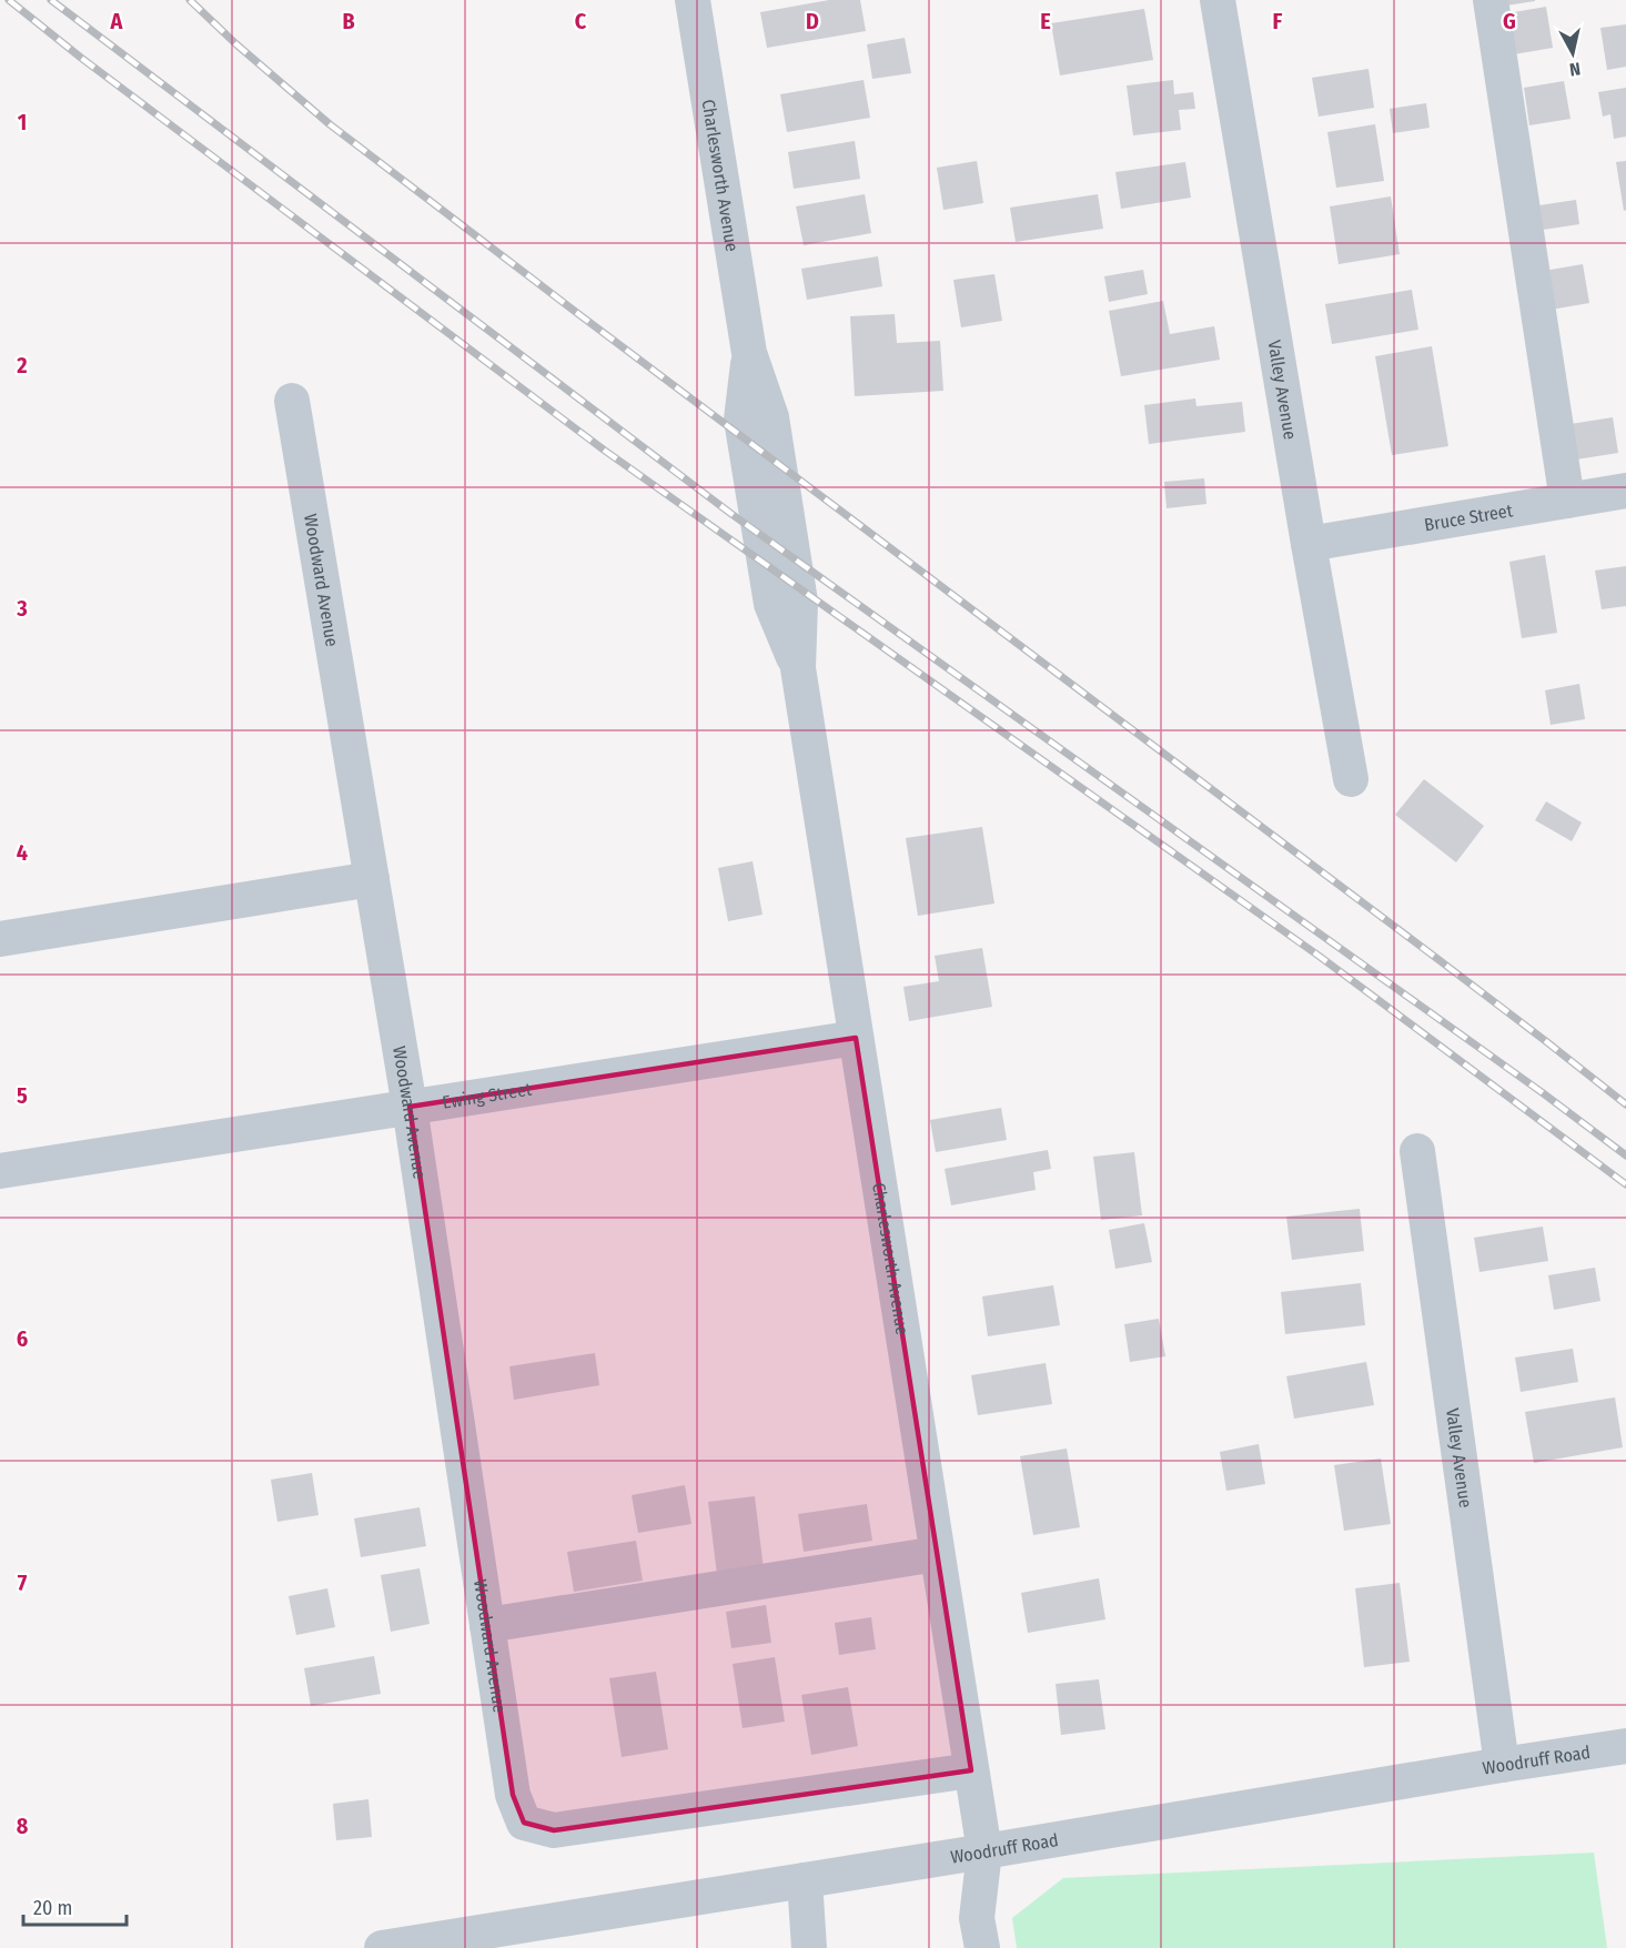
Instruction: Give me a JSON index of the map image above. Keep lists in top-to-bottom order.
{
  "streets": {
    "street": [
      "Charlesworth Avenue",
      "Valley Avenue",
      "Bruce Street",
      "Woodward Avenue",
      "Ewing Street",
      "Woodruff Road"
    ]
  },
  "crossings": [
    ["Charlesworth Avenue", "Woodward Avenue"],
    ["Charlesworth Avenue", "Ewing Street"],
    ["Charlesworth Avenue", "Woodruff Road"],
    ["Valley Avenue", "Bruce Street"],
    ["Valley Avenue", "Woodruff Road"],
    ["Woodward Avenue", "Ewing Street"]
  ],
  "scale_bar": "20 m",
  "north": "bottom",
  "grid": {
    "columns": [
      "A",
      "B",
      "C",
      "D",
      "E",
      "F",
      "G"
    ],
    "rows": [
      "1",
      "2",
      "3",
      "4",
      "5",
      "6",
      "7",
      "8"
    ]
  }
}
